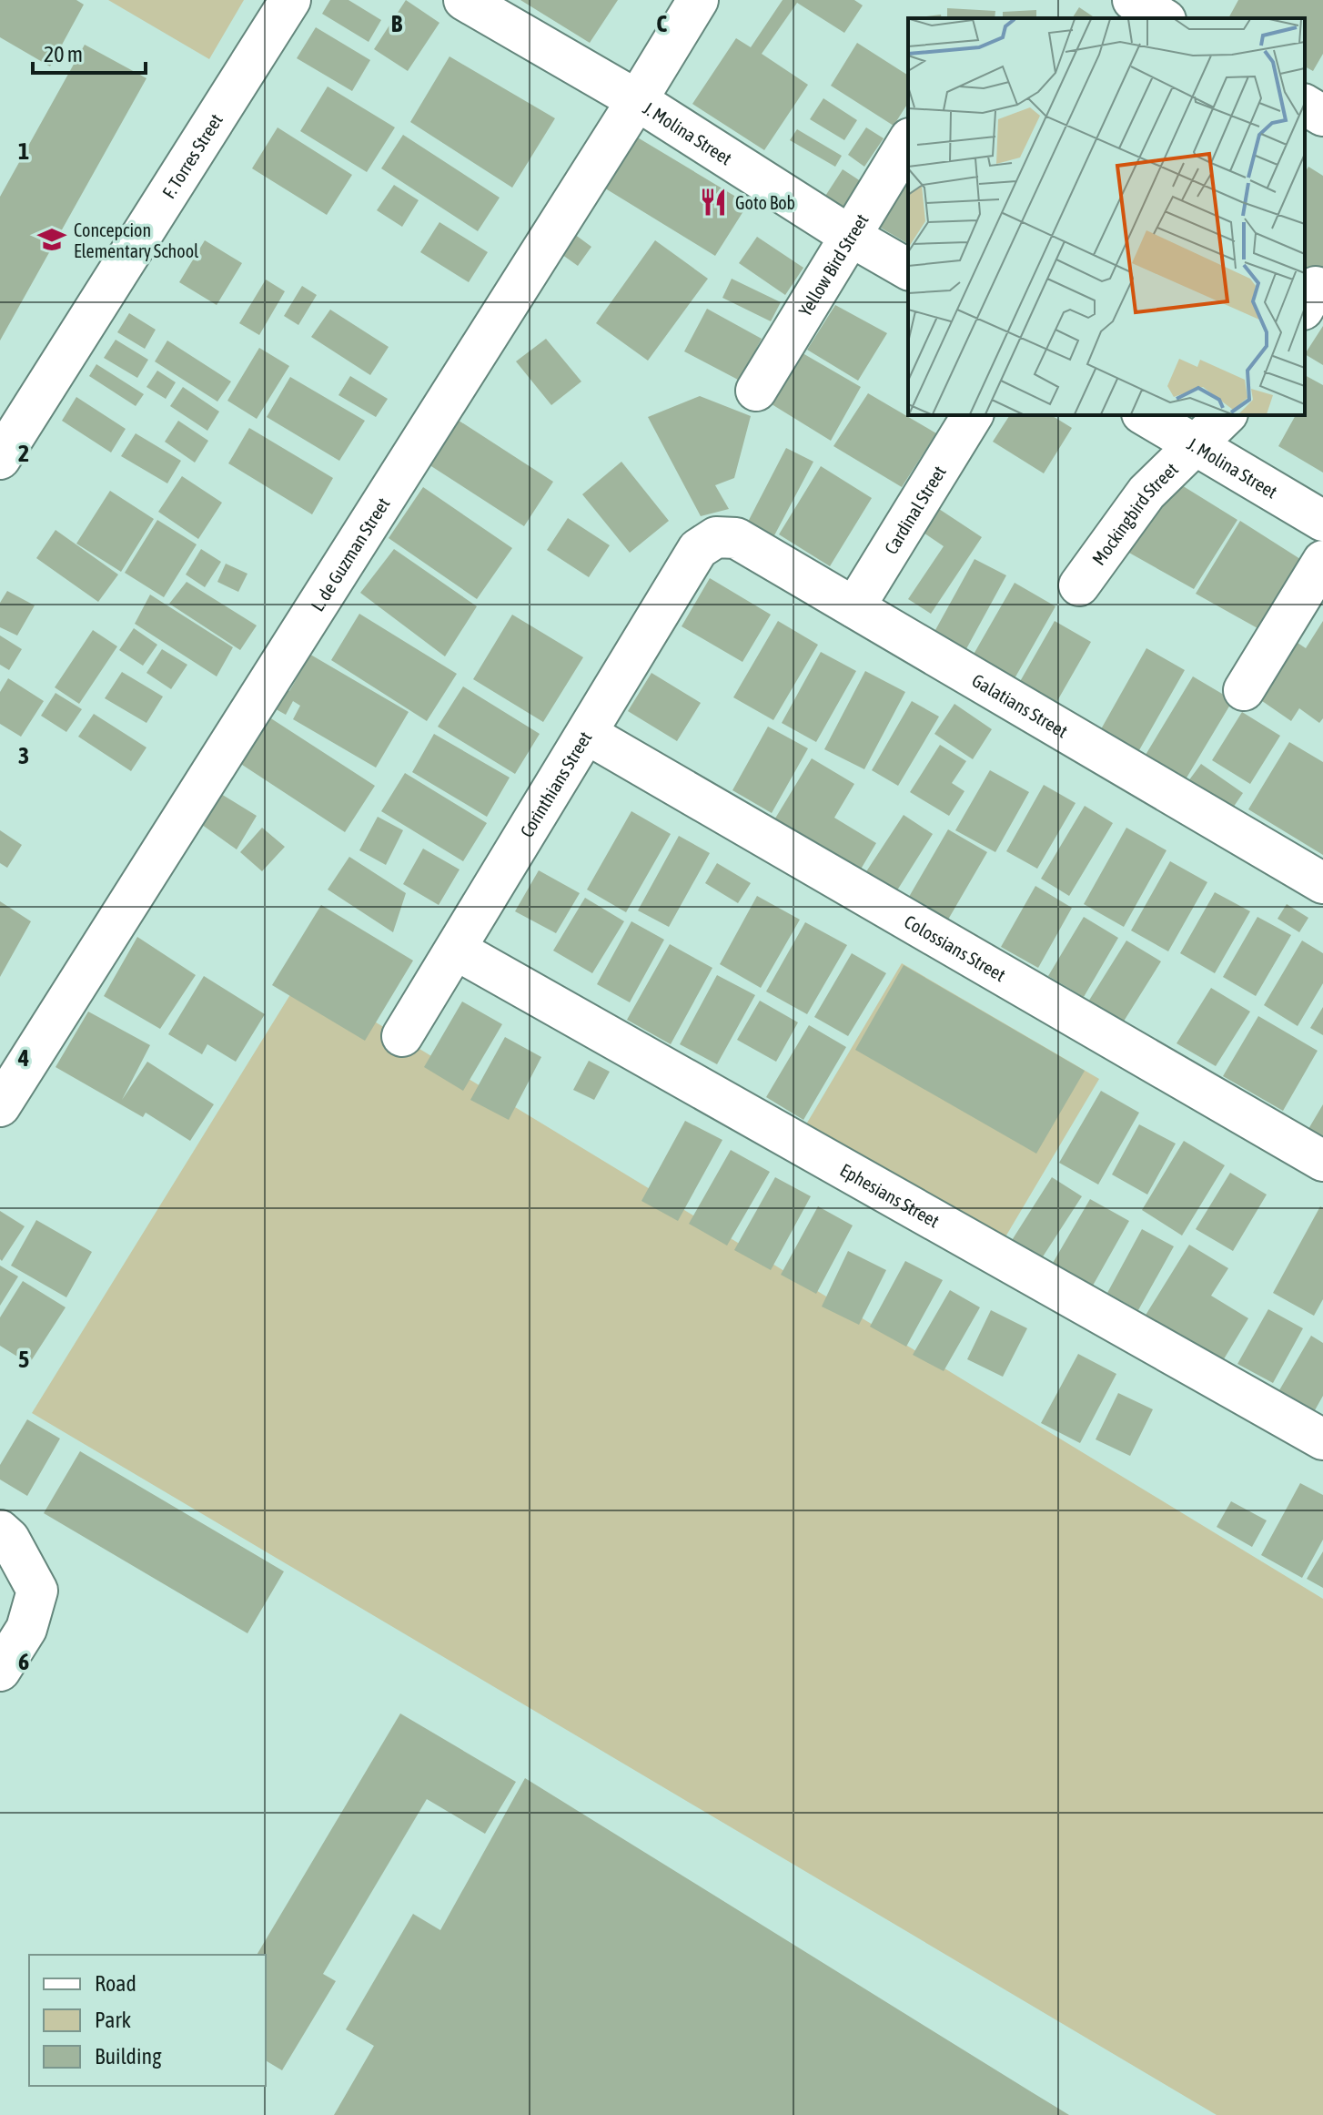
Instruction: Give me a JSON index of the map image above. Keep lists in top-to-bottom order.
{
  "streets": {
    "street": [
      "J. Molina Street",
      "F. Torres Street",
      "Yellow Bird Street",
      "Cardinal Street",
      "Mockingbird Street",
      "L. de Guzman Street",
      "Galatians Street",
      "Corinthians Street",
      "Colossians Street",
      "Ephesians Street"
    ]
  },
  "crossings": [
    ["J. Molina Street", "Yellow Bird Street"],
    ["J. Molina Street", "Mockingbird Street"],
    ["J. Molina Street", "L. de Guzman Street"],
    ["Cardinal Street", "Galatians Street"],
    ["Galatians Street", "Corinthians Street"],
    ["Corinthians Street", "Colossians Street"],
    ["Corinthians Street", "Ephesians Street"]
  ],
  "places": {
    "restaurant": ["Goto Bob"],
    "school or university": ["Concepcion Elementary School"]
  },
  "legend": ["Road", "Park", "Building"],
  "scale_bar": "20 m",
  "grid": {
    "columns": ["B", "C"],
    "rows": [
      "1",
      "2",
      "3",
      "4",
      "5",
      "6"
    ]
  }
}
